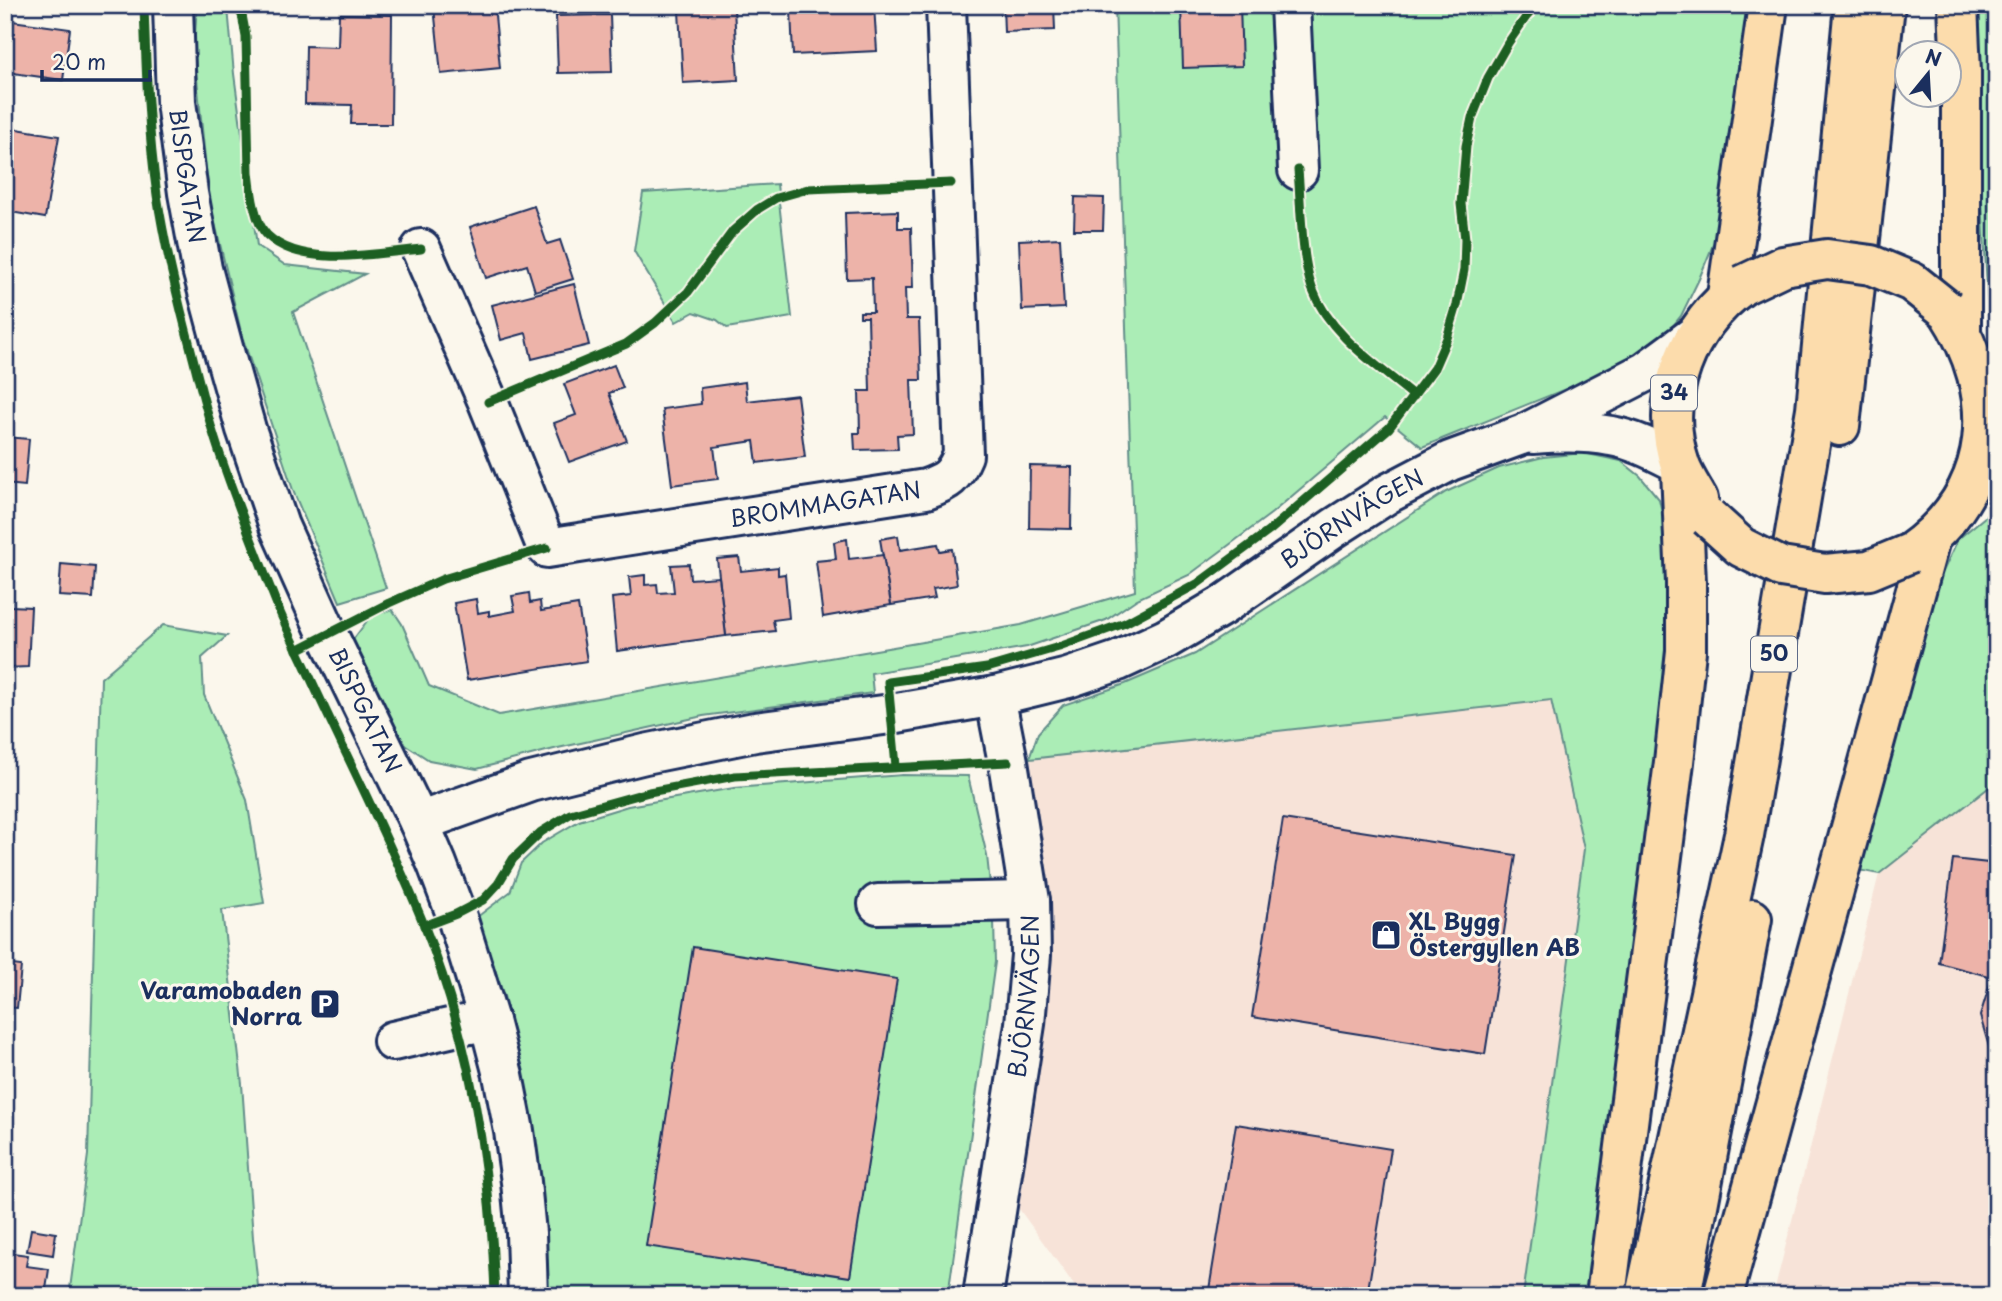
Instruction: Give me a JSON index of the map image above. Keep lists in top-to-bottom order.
{
  "streets": {
    "main road": ["34", "50"],
    "street": ["BISPGATAN", "BROMMAGATAN", "BJÖRNVÄGEN"]
  },
  "crossings": [
    ["BISPGATAN", "BJÖRNVÄGEN"],
    ["34", "BJÖRNVÄGEN"]
  ],
  "places": {
    "shop": ["XL Bygg Östergyllen AB"],
    "parking": ["Varamobaden Norra"]
  },
  "scale_bar": "20 m",
  "north": "top"
}
